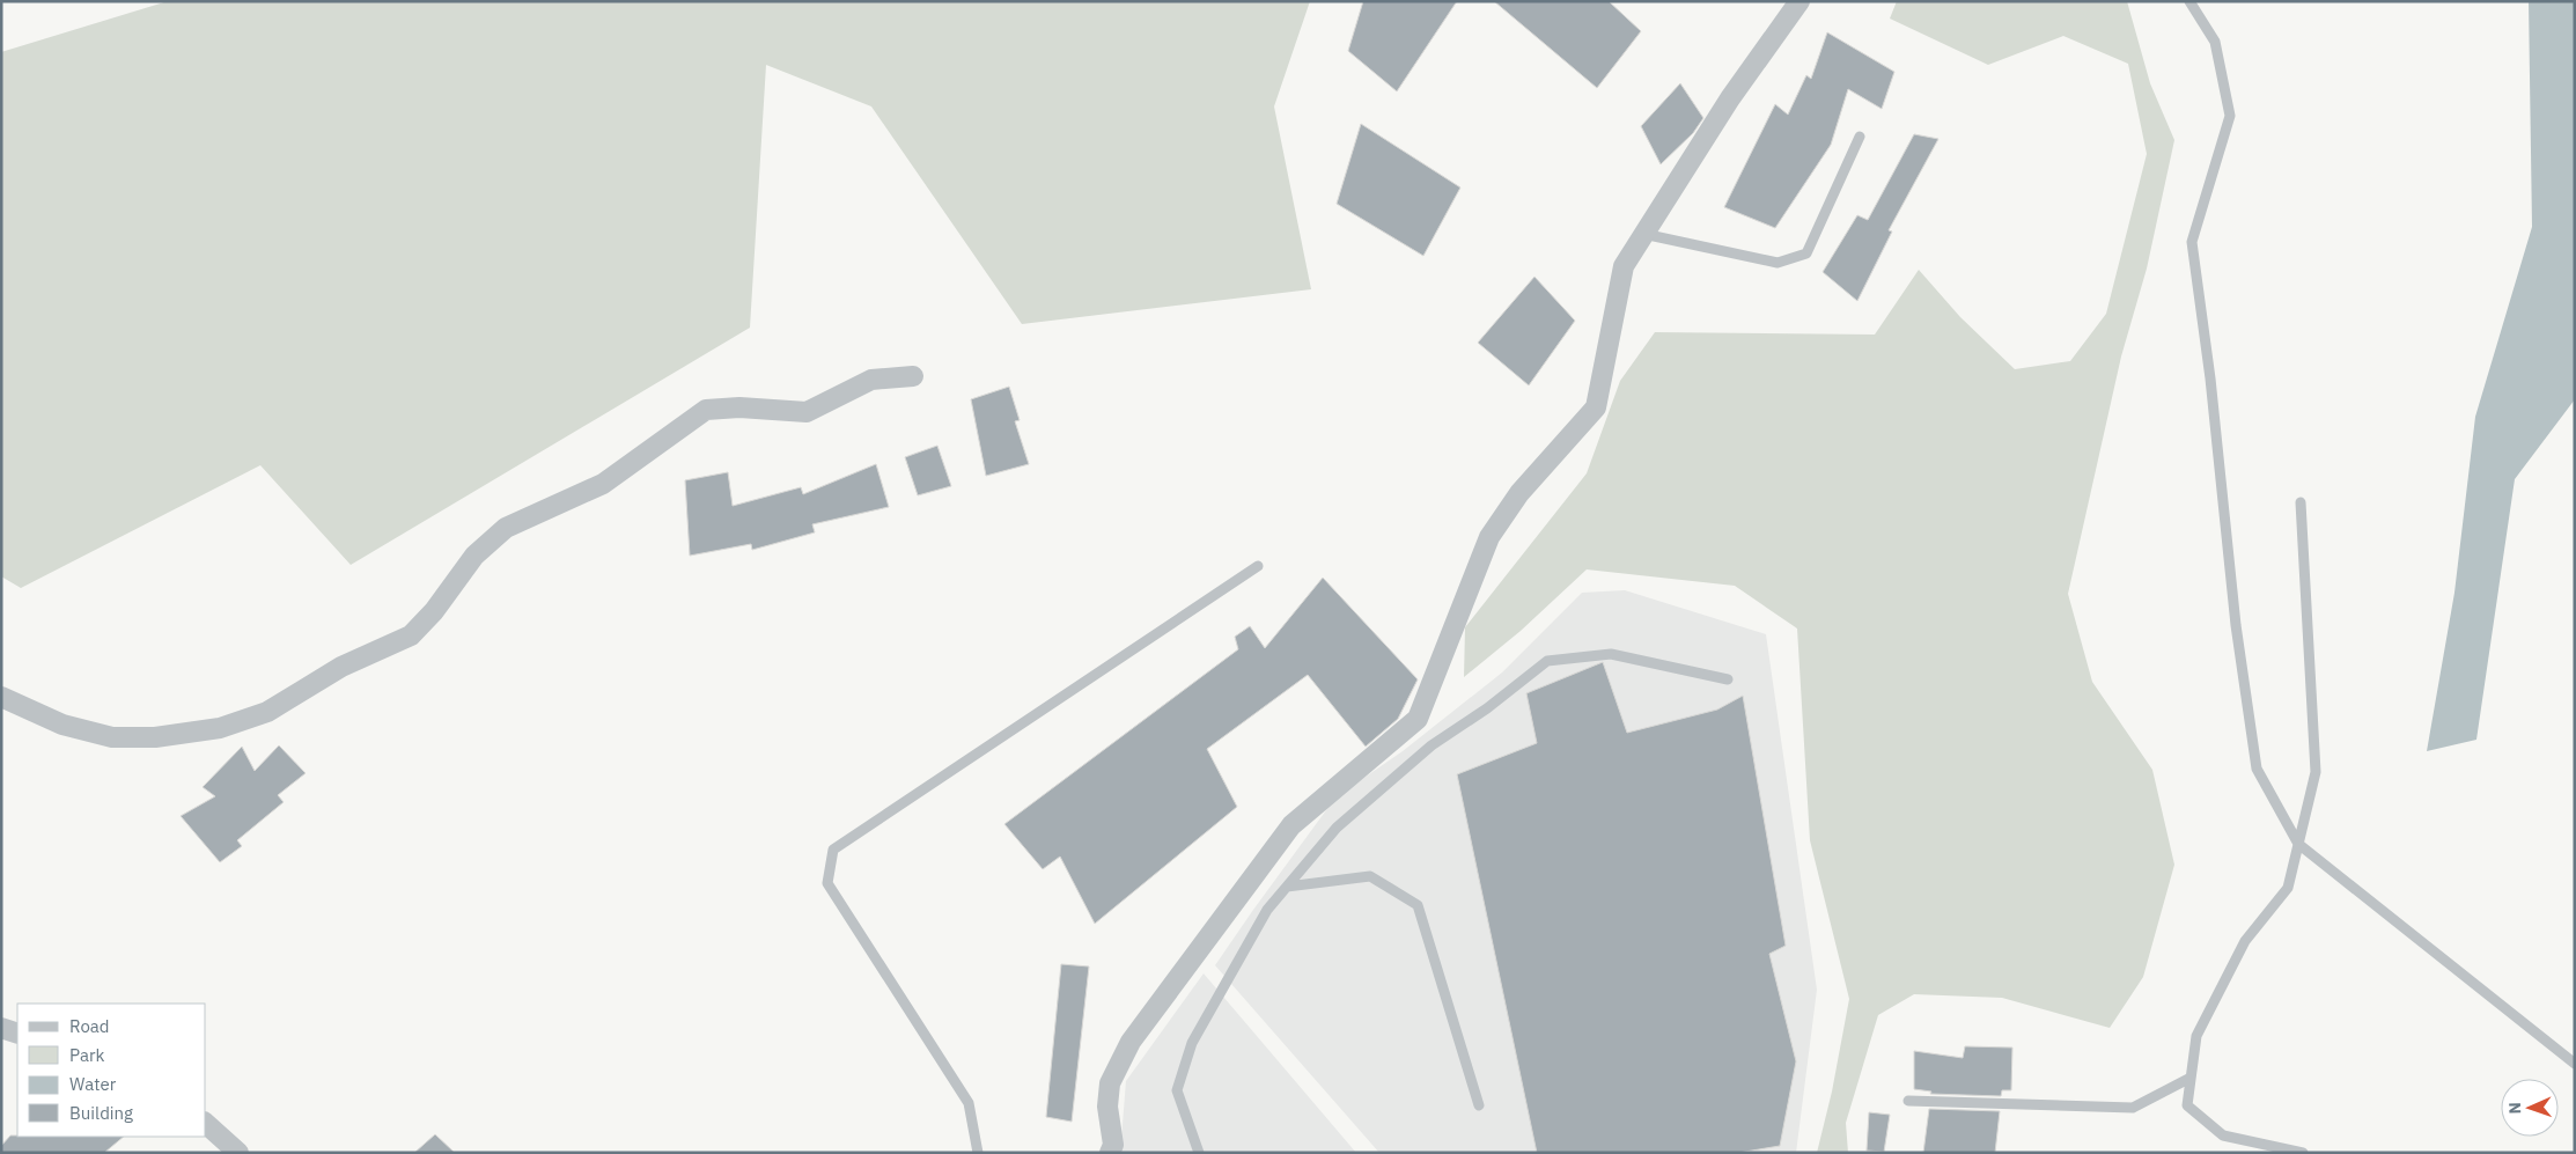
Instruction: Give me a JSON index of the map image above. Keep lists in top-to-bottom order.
{
  "legend": [
    "Road",
    "Park",
    "Water",
    "Building"
  ],
  "north": "left"
}
